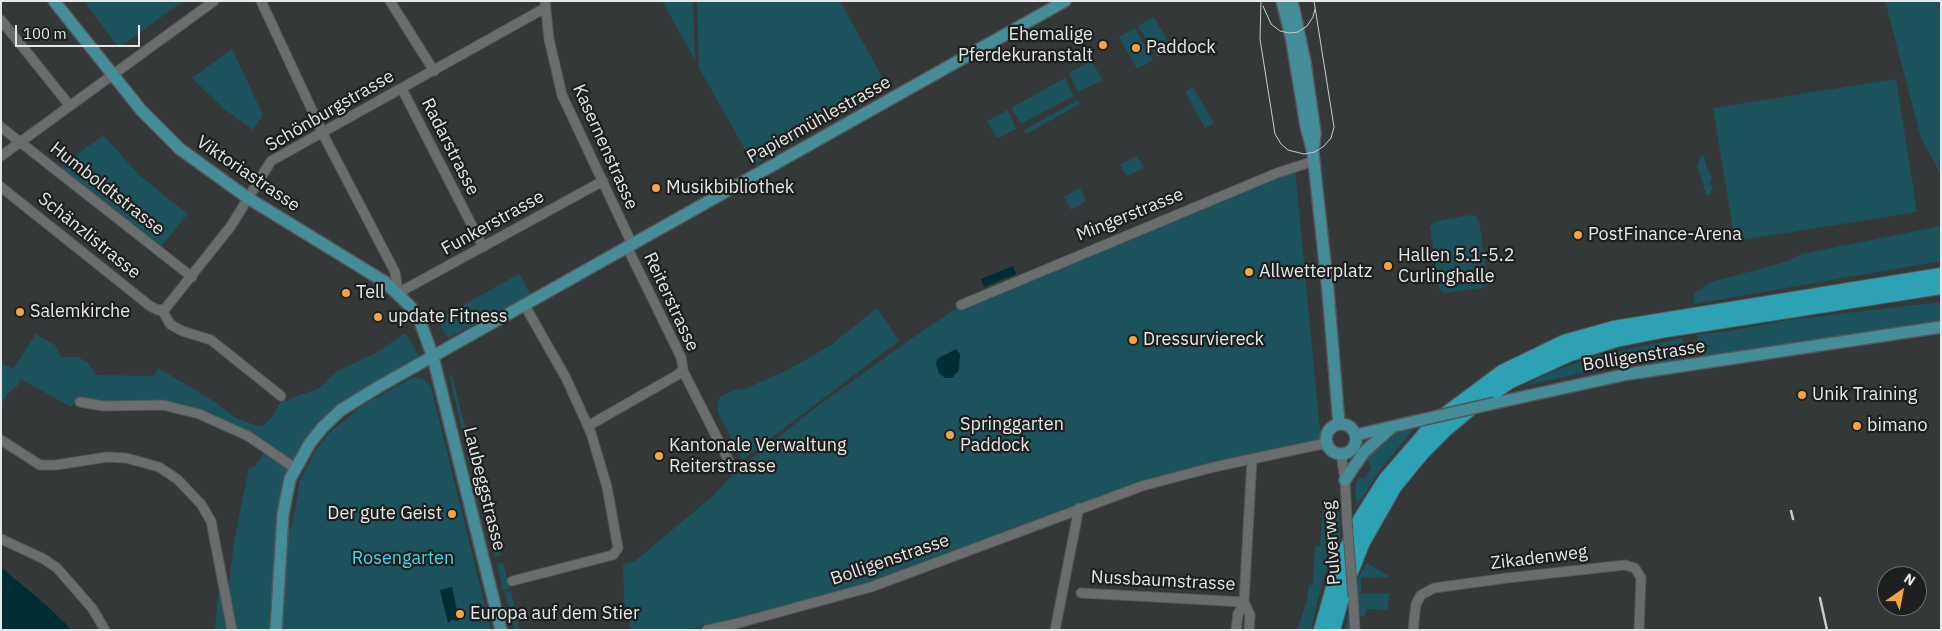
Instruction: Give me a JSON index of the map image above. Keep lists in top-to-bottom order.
{
  "streets": {
    "main road": [
      "Papiermühlestrasse",
      "Viktoriastrasse",
      "Bolligenstrasse",
      "Laubeggstrasse"
    ],
    "street": [
      "Schönburgstrasse",
      "Radarstrasse",
      "Kasernenstrasse",
      "Humboldtstrasse",
      "Mingerstrasse",
      "Funkerstrasse",
      "Schänzlistrasse",
      "Reiterstrasse",
      "Pulverweg",
      "Zikadenweg",
      "Nussbaumstrasse"
    ]
  },
  "crossings": [
    ["Schönburgstrasse", "Radarstrasse"],
    ["Schönburgstrasse", "Kasernenstrasse"],
    ["Schönburgstrasse", "Viktoriastrasse"],
    ["Schönburgstrasse", "Humboldtstrasse"],
    ["Schönburgstrasse", "Schänzlistrasse"],
    ["Papiermühlestrasse", "Kasernenstrasse"],
    ["Papiermühlestrasse", "Viktoriastrasse"],
    ["Papiermühlestrasse", "Reiterstrasse"],
    ["Papiermühlestrasse", "Laubeggstrasse"],
    ["Radarstrasse", "Funkerstrasse"],
    ["Kasernenstrasse", "Funkerstrasse"],
    ["Kasernenstrasse", "Reiterstrasse"],
    ["Viktoriastrasse", "Funkerstrasse"],
    ["Viktoriastrasse", "Laubeggstrasse"],
    ["Bolligenstrasse", "Pulverweg"],
    ["Bolligenstrasse", "Nussbaumstrasse"]
  ],
  "parks": ["Rosengarten"],
  "places": [
    "Ehemalige Pferdekuranstalt",
    "Paddock",
    "Musikbibliothek",
    "PostFinance-Arena",
    "Hallen 5.1-5.2 Curlinghalle",
    "Allwetterplatz",
    "Tell",
    "Salemkirche",
    "update Fitness",
    "Dressurviereck",
    "Unik Training",
    "bimano",
    "Springgarten Paddock",
    "Kantonale Verwaltung Reiterstrasse",
    "Der gute Geist",
    "Europa auf dem Stier"
  ],
  "scale_bar": "100 m",
  "north": "top right"
}
